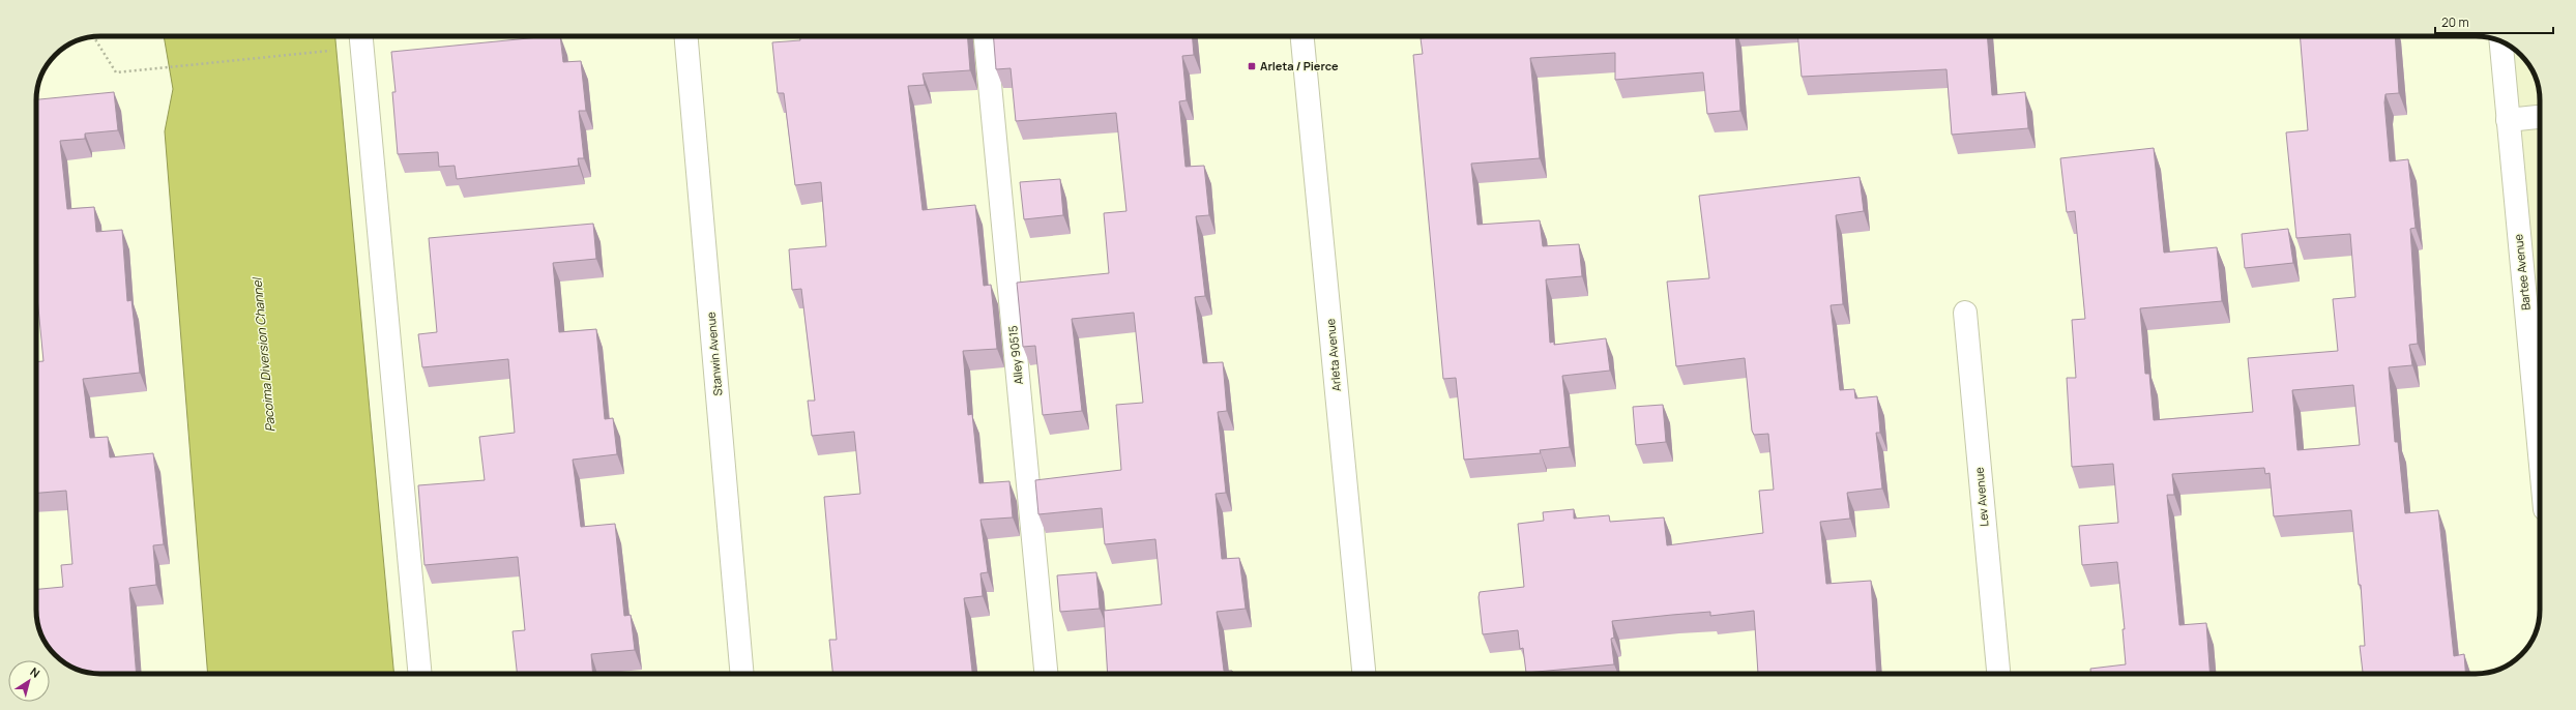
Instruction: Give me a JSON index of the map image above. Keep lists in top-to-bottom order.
{
  "streets": {
    "street": [
      "Bartee Avenue",
      "Stanwin Avenue",
      "Alley 90515",
      "Arleta Avenue",
      "Lev Avenue"
    ]
  },
  "water": ["Pacoima Diversion Channel"],
  "places": {
    "transit": ["Arleta / Pierce"]
  },
  "scale_bar": "20 m",
  "north": "top right"
}
